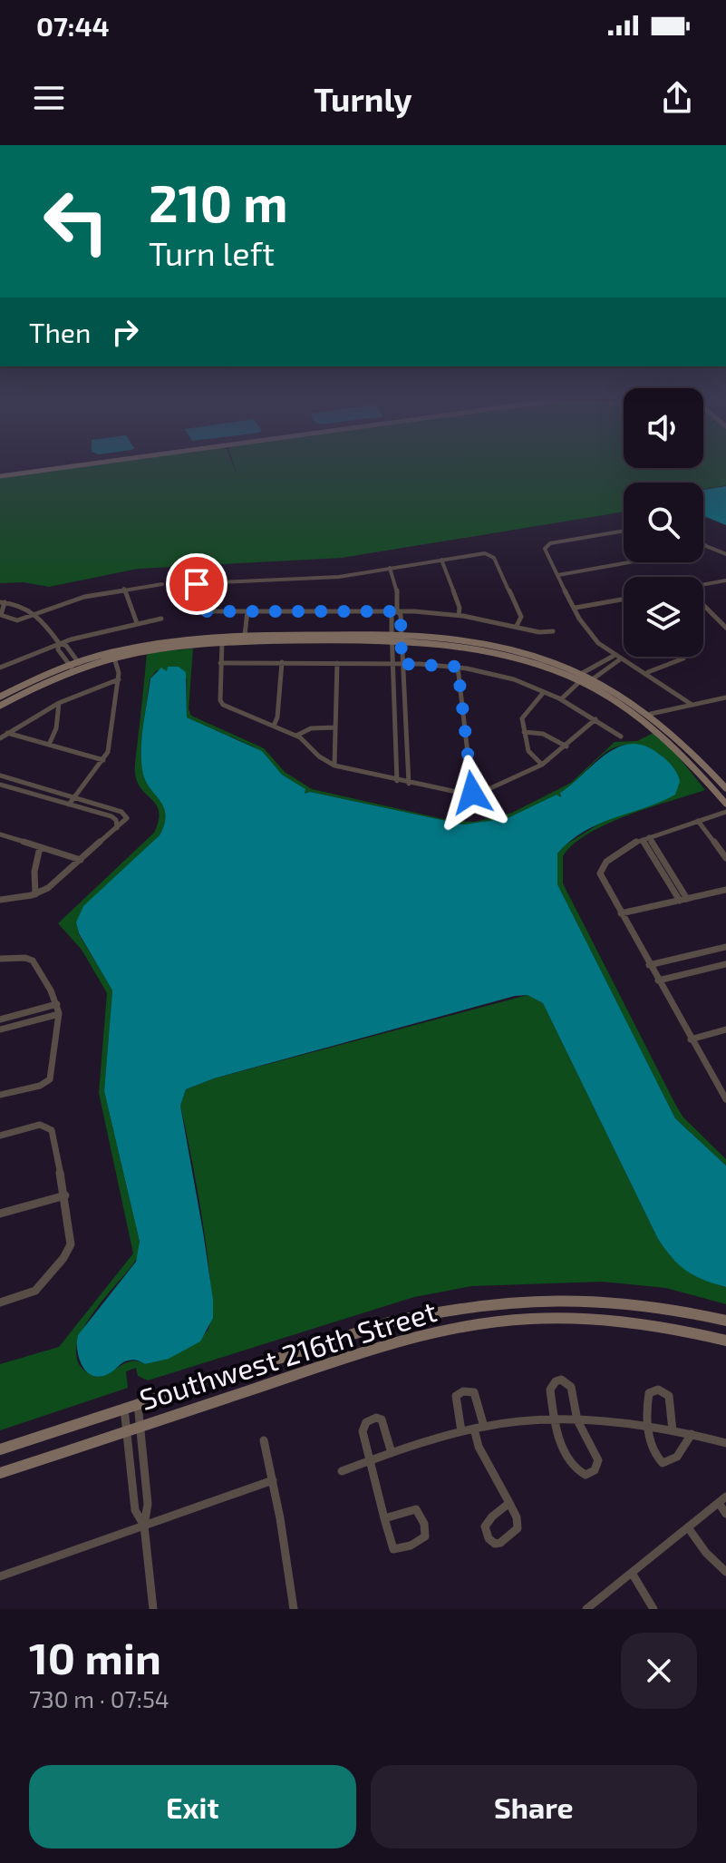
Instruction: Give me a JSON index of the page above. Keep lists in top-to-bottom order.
{
  "streets": {
    "street": ["Southwest 216th Street"]
  },
  "page": {
    "status": "07:44",
    "header": "Turnly",
    "turn": ["210 m", "Turn left"],
    "then": "Then",
    "heading": ["10 min", "730 m · 07:54"],
    "buttons": ["Exit", "Share"]
  }
}
